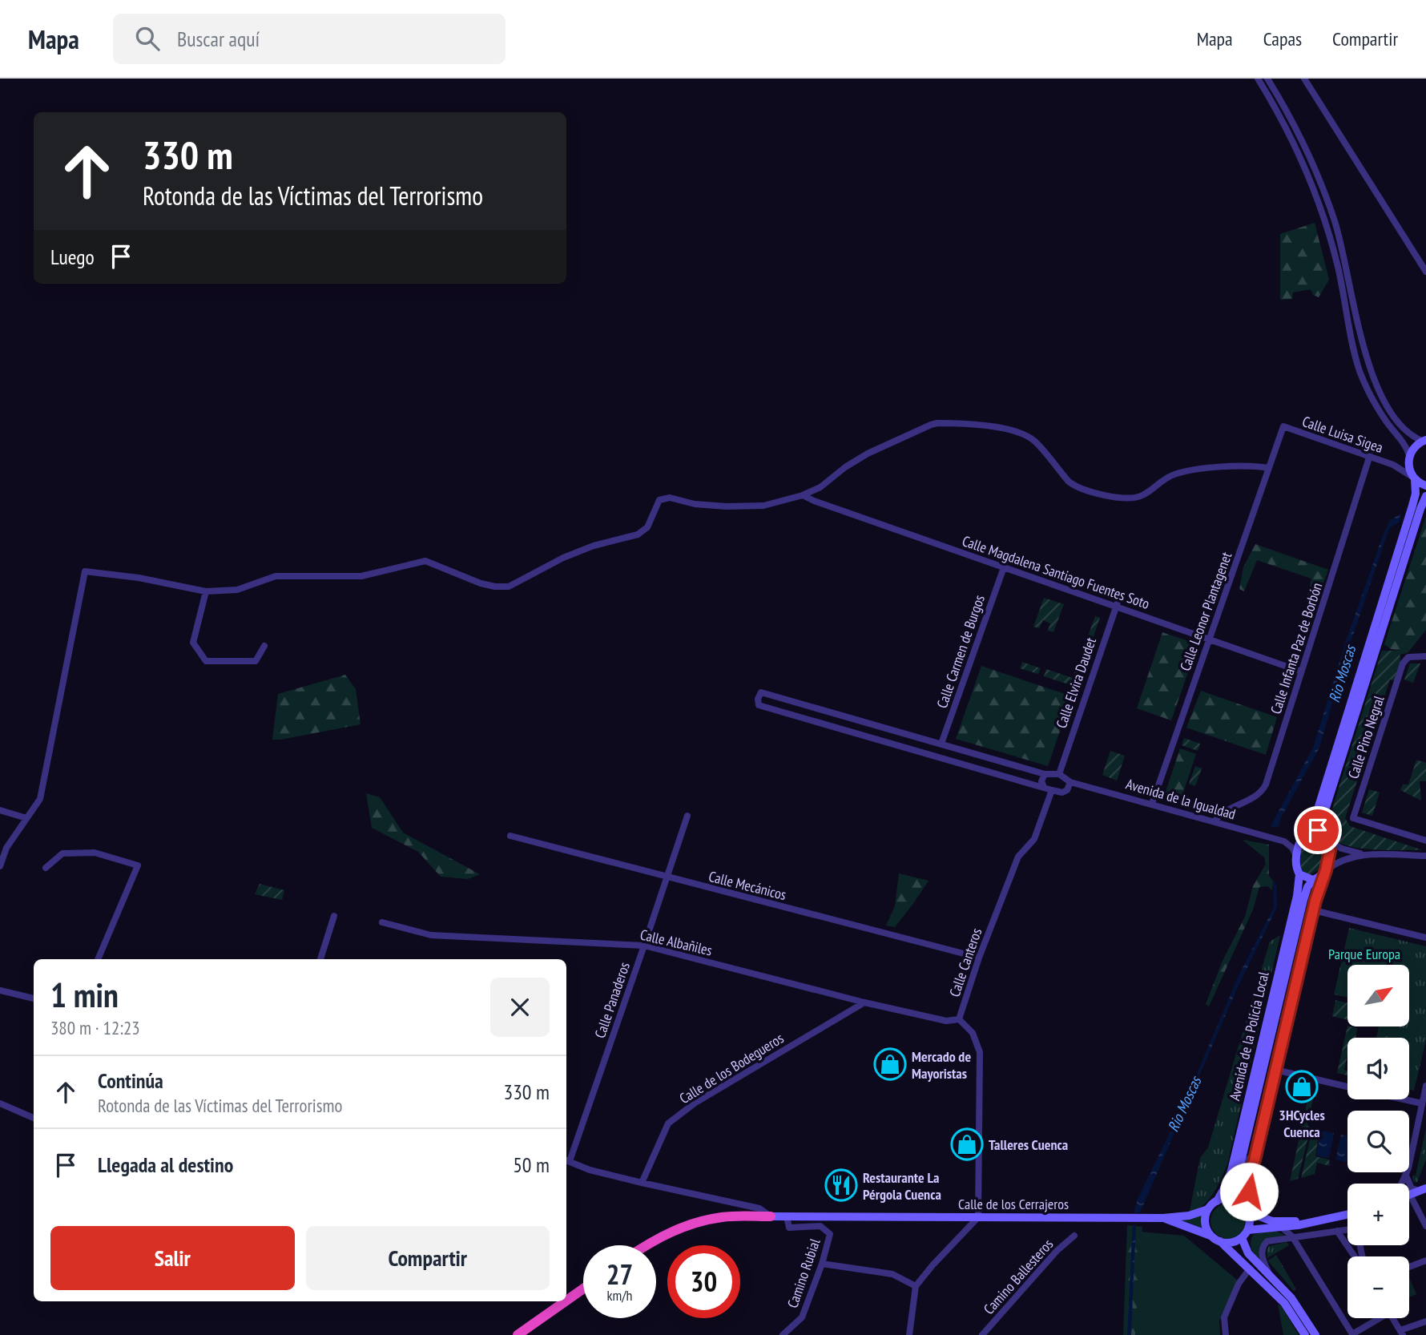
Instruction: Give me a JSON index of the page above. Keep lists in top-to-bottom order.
{
  "streets": {
    "main road": ["Avenida de la Policía Local", "Calle de los Cerrajeros"],
    "street": [
      "Calle Luisa Sigea",
      "Calle Magdalena Santiago Fuentes Soto",
      "Calle Leonor Plantagenet",
      "Calle Infanta Paz de Borbón",
      "Calle Carmen de Burgos",
      "Calle Elvira Daudet",
      "Calle Pino Negral",
      "Avenida de la Igualdad",
      "Calle Mecánicos",
      "Calle Albañiles",
      "Calle Canteros",
      "Calle Panaderos",
      "Calle de los Bodegueros",
      "Camino Rubial",
      "Camino Ballesteros"
    ]
  },
  "crossings": [
    ["Calle Luisa Sigea", "Calle Leonor Plantagenet"],
    ["Calle Luisa Sigea", "Calle Infanta Paz de Borbón"],
    ["Calle Magdalena Santiago Fuentes Soto", "Calle Leonor Plantagenet"],
    ["Calle Magdalena Santiago Fuentes Soto", "Calle Infanta Paz de Borbón"],
    ["Calle Magdalena Santiago Fuentes Soto", "Calle Carmen de Burgos"],
    ["Calle Magdalena Santiago Fuentes Soto", "Calle Elvira Daudet"],
    ["Calle Leonor Plantagenet", "Avenida de la Igualdad"],
    ["Calle Infanta Paz de Borbón", "Avenida de la Igualdad"],
    ["Calle Mecánicos", "Calle Canteros"],
    ["Calle Mecánicos", "Calle Panaderos"],
    ["Calle Albañiles", "Calle Canteros"],
    ["Calle Albañiles", "Calle Panaderos"],
    ["Calle Albañiles", "Calle de los Bodegueros"],
    ["Calle Canteros", "Calle de los Cerrajeros"],
    ["Calle Panaderos", "Calle de los Cerrajeros"],
    ["Avenida de la Policía Local", "Calle de los Cerrajeros"],
    ["Calle de los Bodegueros", "Calle de los Cerrajeros"],
    ["Calle de los Cerrajeros", "Camino Rubial"]
  ],
  "water": ["Rio Moscas"],
  "parks": ["Parque Europa"],
  "places": {
    "shop": ["Mercado de Mayoristas", "3HCycles Cuenca", "Talleres Cuenca"],
    "restaurant": ["Restaurante La Pérgola Cuenca"]
  },
  "north": "top right",
  "page": {
    "header": "Mapa",
    "search": "Buscar aquí",
    "nav": ["Mapa", "Capas", "Compartir"],
    "turn": ["330 m", "Rotonda de las Víctimas del Terrorismo"],
    "then": "Luego",
    "heading": ["1 min", "380 m · 12:23"],
    "map_buttons": ["+", "−"],
    "list": [
      {
        "name": "Continúa",
        "note": "Rotonda de las Víctimas del Terrorismo",
        "value": "330 m"
      },
      {
        "name": "Llegada al destino",
        "value": "50 m"
      }
    ],
    "buttons": ["Salir", "Compartir"],
    "speed": "27 km/h",
    "limit": "30"
  }
}
